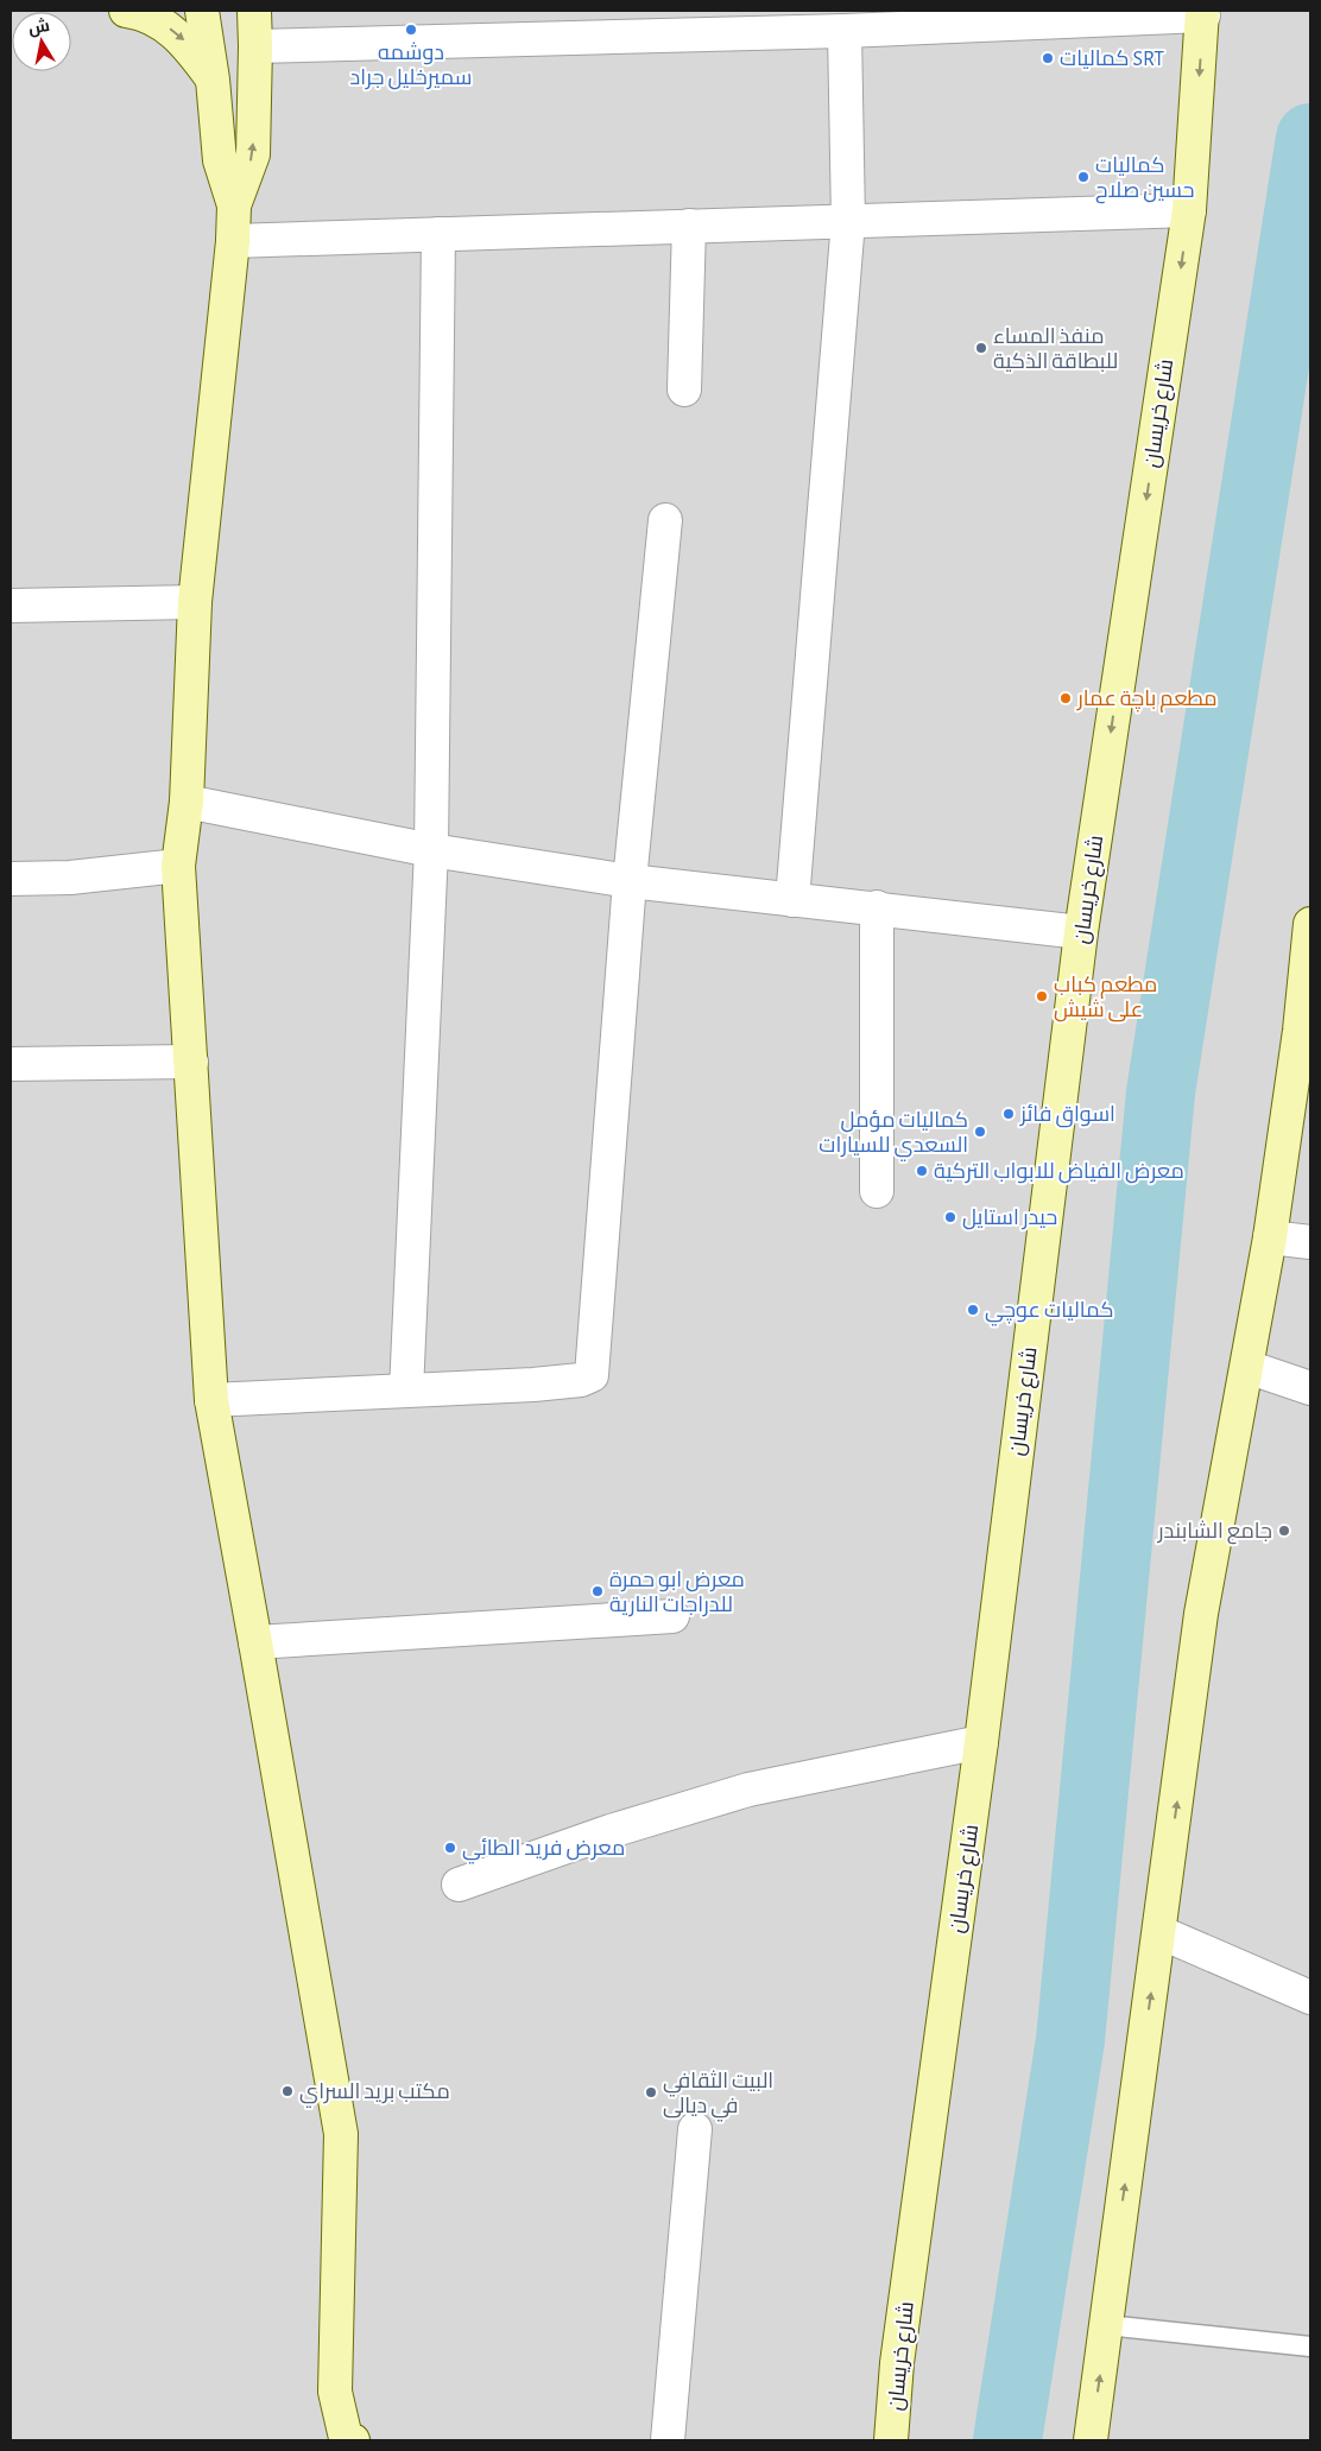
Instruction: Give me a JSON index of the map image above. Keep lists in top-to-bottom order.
{
  "streets": {
    "street": ["شارع خريسان"]
  },
  "one_way": ["شارع خريسان"],
  "places": [
    "دوشمه سميرخليل جراد",
    "كماليات SRT",
    "كماليات حسين صلاح",
    "منفذ المساء للبطاقة الذكية",
    "مطعم باچة عمار",
    "مطعم كباب على شيش",
    "اسواق فائز",
    "كماليات مؤمل السعدي للسيارات",
    "معرض الفياض للابواب التركية",
    "حيدر استايل",
    "كماليات عوچي",
    "جامع الشابندر",
    "معرض ابو حمرة للدراجات النارية",
    "معرض فريد الطائي",
    "مكتب بريد السراي",
    "البيت الثقافي في ديالى"
  ],
  "north": "top"
}
